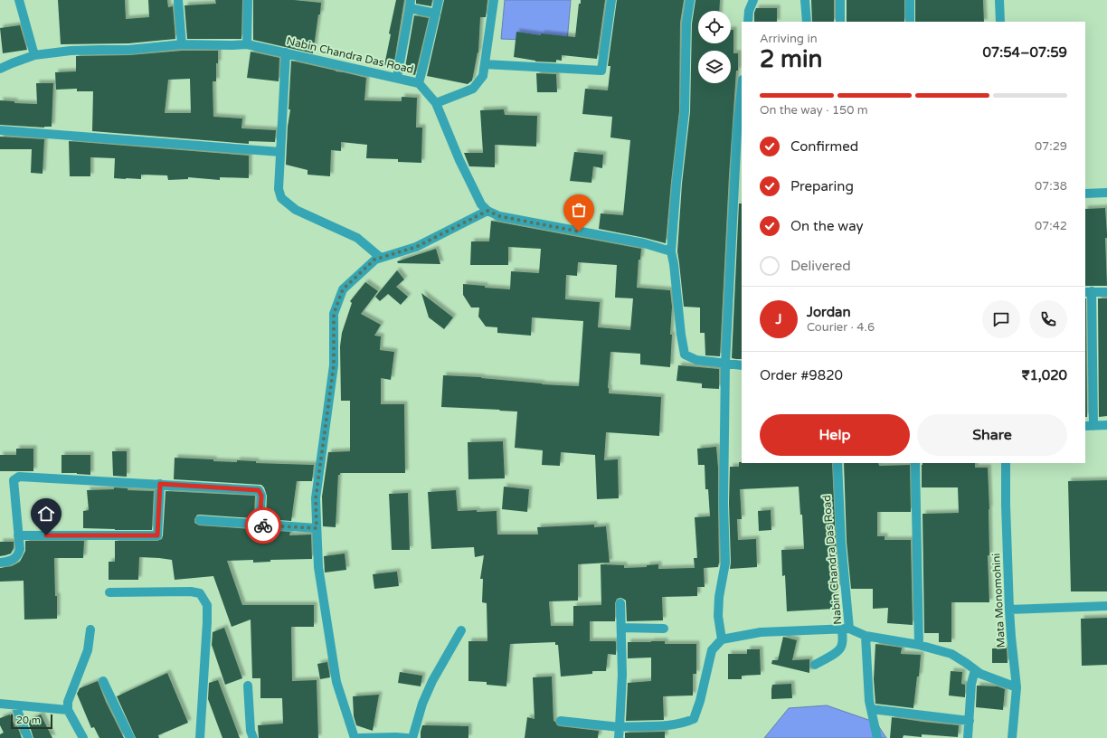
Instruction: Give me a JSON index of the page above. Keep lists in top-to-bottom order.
{
  "streets": {
    "street": ["Nabin Chandra Das Road", "Mata Monomohini"]
  },
  "crossings": [
    ["Nabin Chandra Das Road", "Mata Monomohini"]
  ],
  "scale_bar": "20 m",
  "page": {
    "heading": ["2 min", "Arriving in", "07:54–07:59"],
    "panel": [
      "Jordan",
      "Courier · 4.6",
      "Order #9820",
      "₹1,020"
    ],
    "bar": "On the way · 150 m",
    "list": [
      ["Confirmed", "07:29"],
      ["Preparing", "07:38"],
      ["On the way", "07:42"],
      "Delivered"
    ],
    "round": "J",
    "buttons": ["Help", "Share"],
    "scale": "20 m"
  }
}
